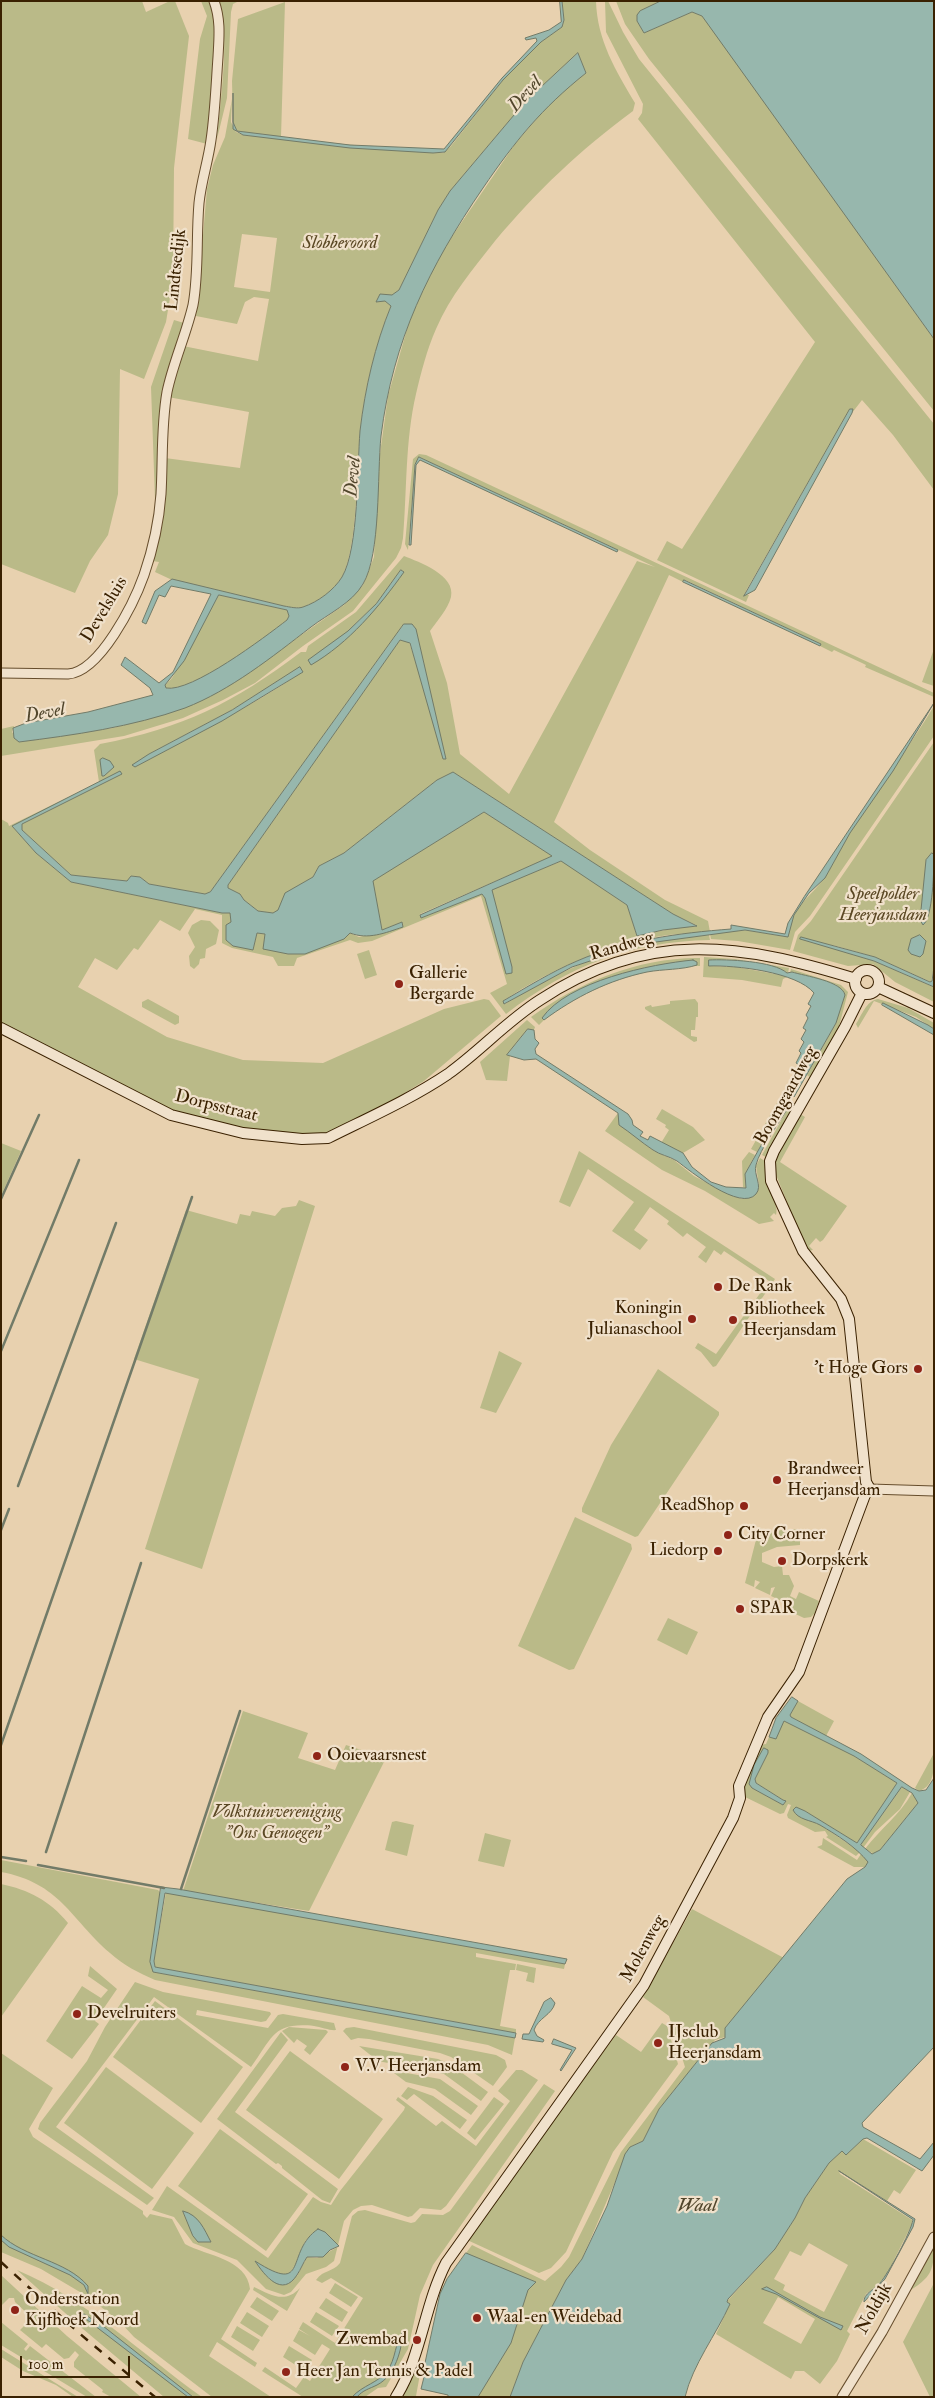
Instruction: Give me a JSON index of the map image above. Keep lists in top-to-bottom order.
{
  "streets": {
    "main road": [
      "Randweg",
      "Boomgaardweg",
      "Dorpsstraat",
      "Molenweg"
    ],
    "street": ["Lindtsedijk", "Develsluis", "Noldijk"]
  },
  "crossings": [
    ["Lindtsedijk", "Develsluis"],
    ["Randweg", "Boomgaardweg"],
    ["Randweg", "Dorpsstraat"],
    ["Boomgaardweg", "Molenweg"]
  ],
  "water": ["Devel", "Waal"],
  "parks": ["Slobberoord", "Speelpolder Heerjansdam", "Volkstuinvereniging \"Ons Genoegen\""],
  "places": [
    "Gallerie Bergarde",
    "De Rank",
    "Koningin Julianaschool",
    "Bibliotheek Heerjansdam",
    "'t Hoge Gors",
    "Brandweer Heerjansdam",
    "ReadShop",
    "City Corner",
    "Liedorp",
    "Dorpskerk",
    "SPAR",
    "Ooievaarsnest",
    "Develruiters",
    "IJsclub Heerjansdam",
    "V.V. Heerjansdam",
    "Onderstation Kijfhoek Noord",
    "Waal-en Weidebad",
    "Zwembad",
    "Heer Jan Tennis & Padel"
  ],
  "scale_bar": "100 m"
}
